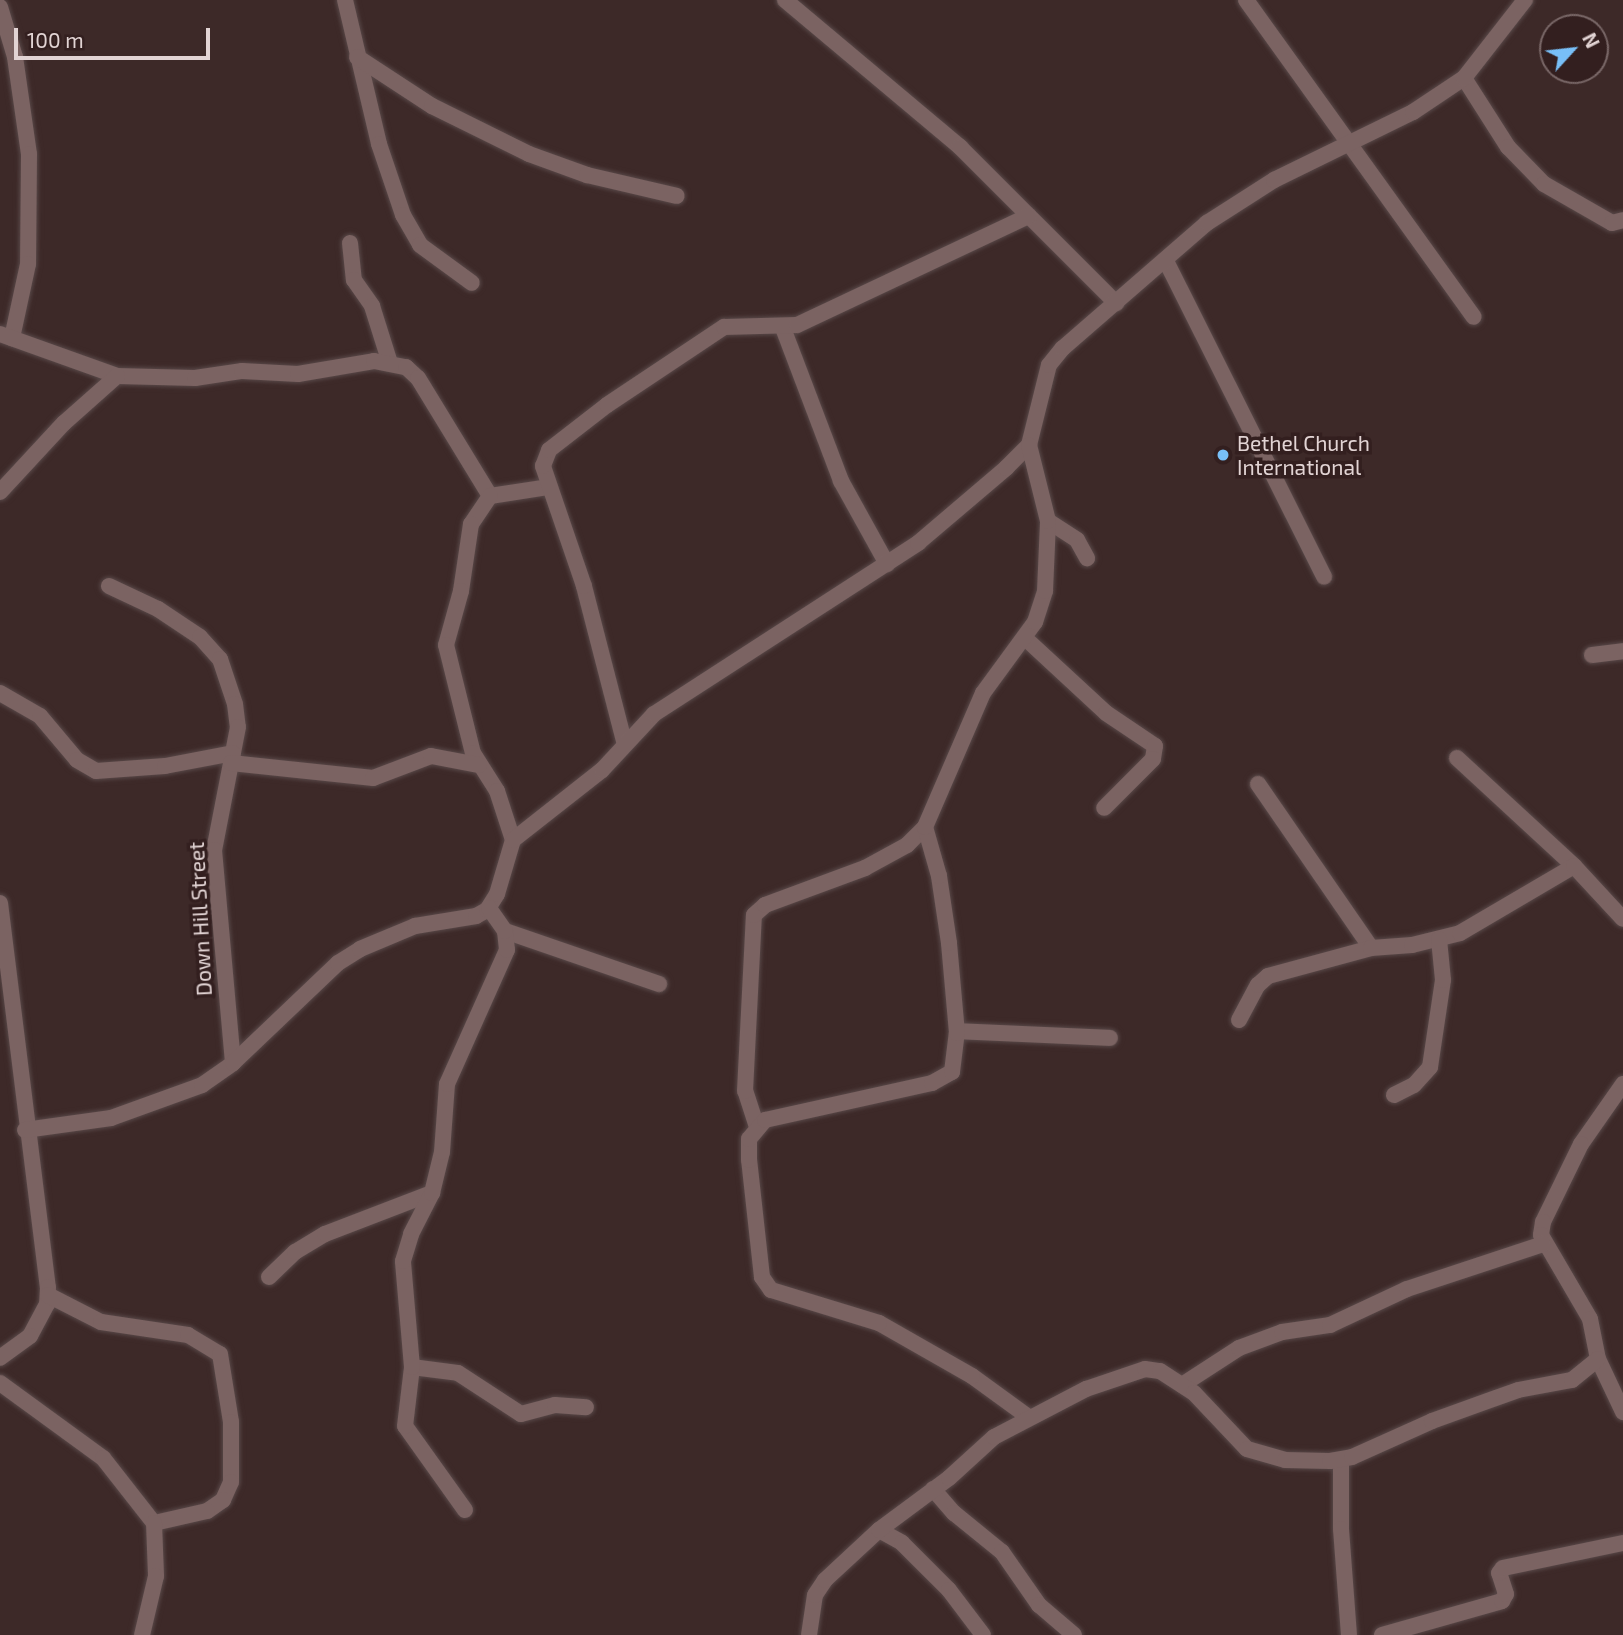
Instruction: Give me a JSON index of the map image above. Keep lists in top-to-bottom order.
{
  "streets": {
    "street": ["Down Hill Street"]
  },
  "places": ["Bethel Church International"],
  "scale_bar": "100 m",
  "north": "top right"
}
